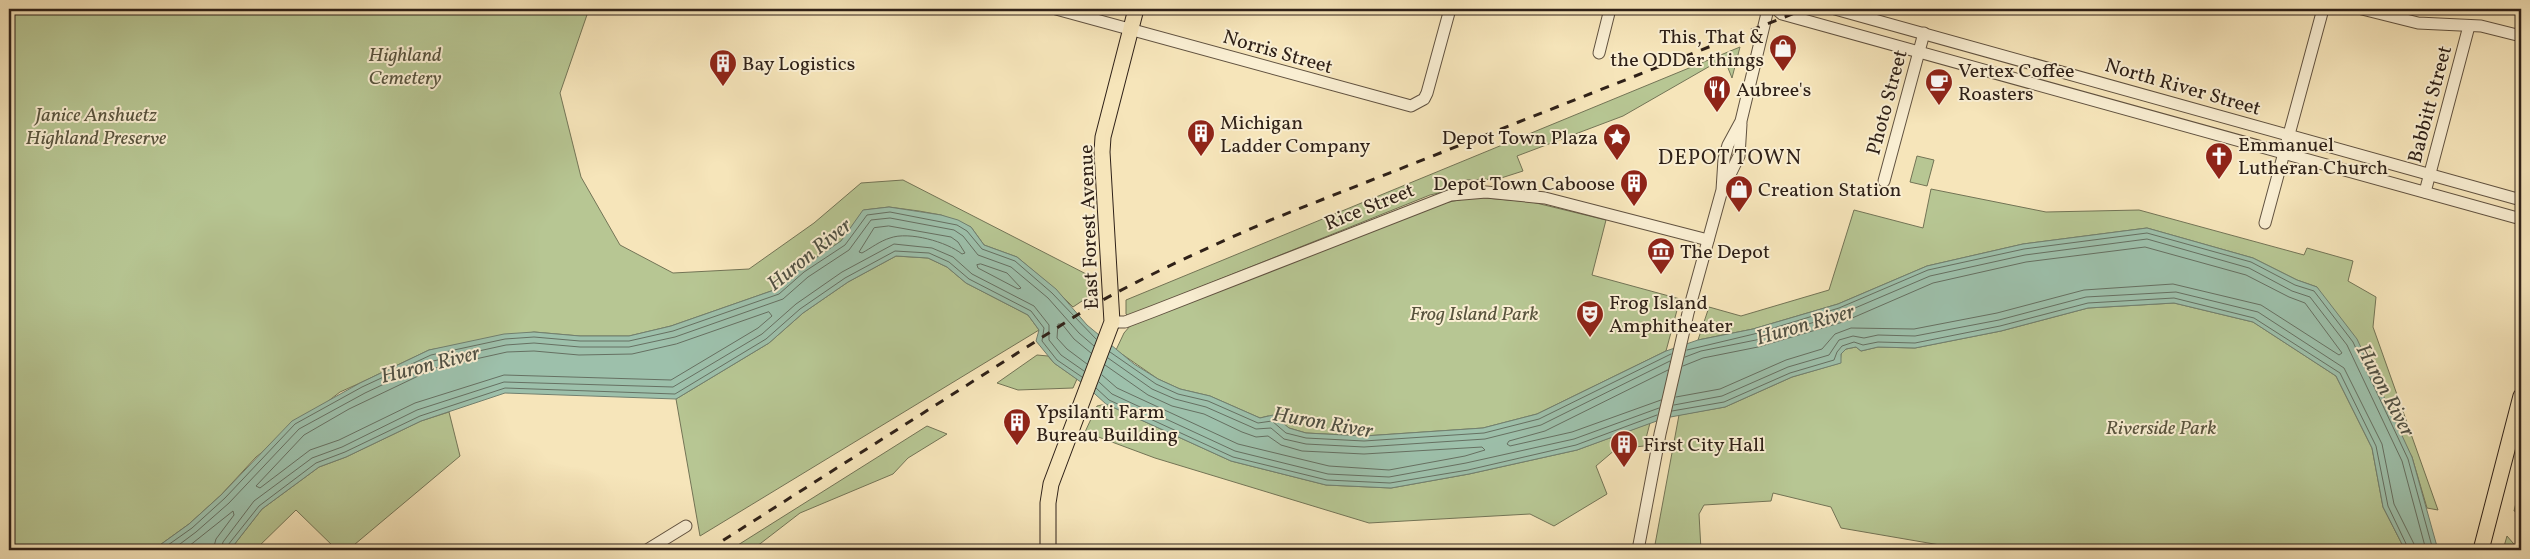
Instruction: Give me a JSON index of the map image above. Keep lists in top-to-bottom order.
{
  "streets": {
    "main road": ["East Forest Avenue"],
    "street": [
      "Norris Street",
      "North River Street",
      "Photo Street",
      "Babbitt Street",
      "Rice Street"
    ]
  },
  "crossings": [
    ["Norris Street", "East Forest Avenue"],
    ["North River Street", "Photo Street"],
    ["North River Street", "Babbitt Street"],
    ["Rice Street", "East Forest Avenue"]
  ],
  "districts": ["DEPOT TOWN"],
  "water": ["Huron River"],
  "parks": [
    "Highland Cemetery",
    "Janice Anshuetz Highland Preserve",
    "Frog Island Park",
    "Riverside Park"
  ],
  "places": {
    "shop": ["This, That & the ODDer things", "Creation Station"],
    "building": [
      "Bay Logistics",
      "Michigan Ladder Company",
      "Depot Town Caboose",
      "Ypsilanti Farm Bureau Building",
      "First City Hall"
    ],
    "cafe": ["Vertex Coffee Roasters"],
    "restaurant": ["Aubree's"],
    "place": ["Depot Town Plaza"],
    "church": ["Emmanuel Lutheran Church"],
    "museum": ["The Depot"],
    "theatre": ["Frog Island Amphitheater"]
  }
}
